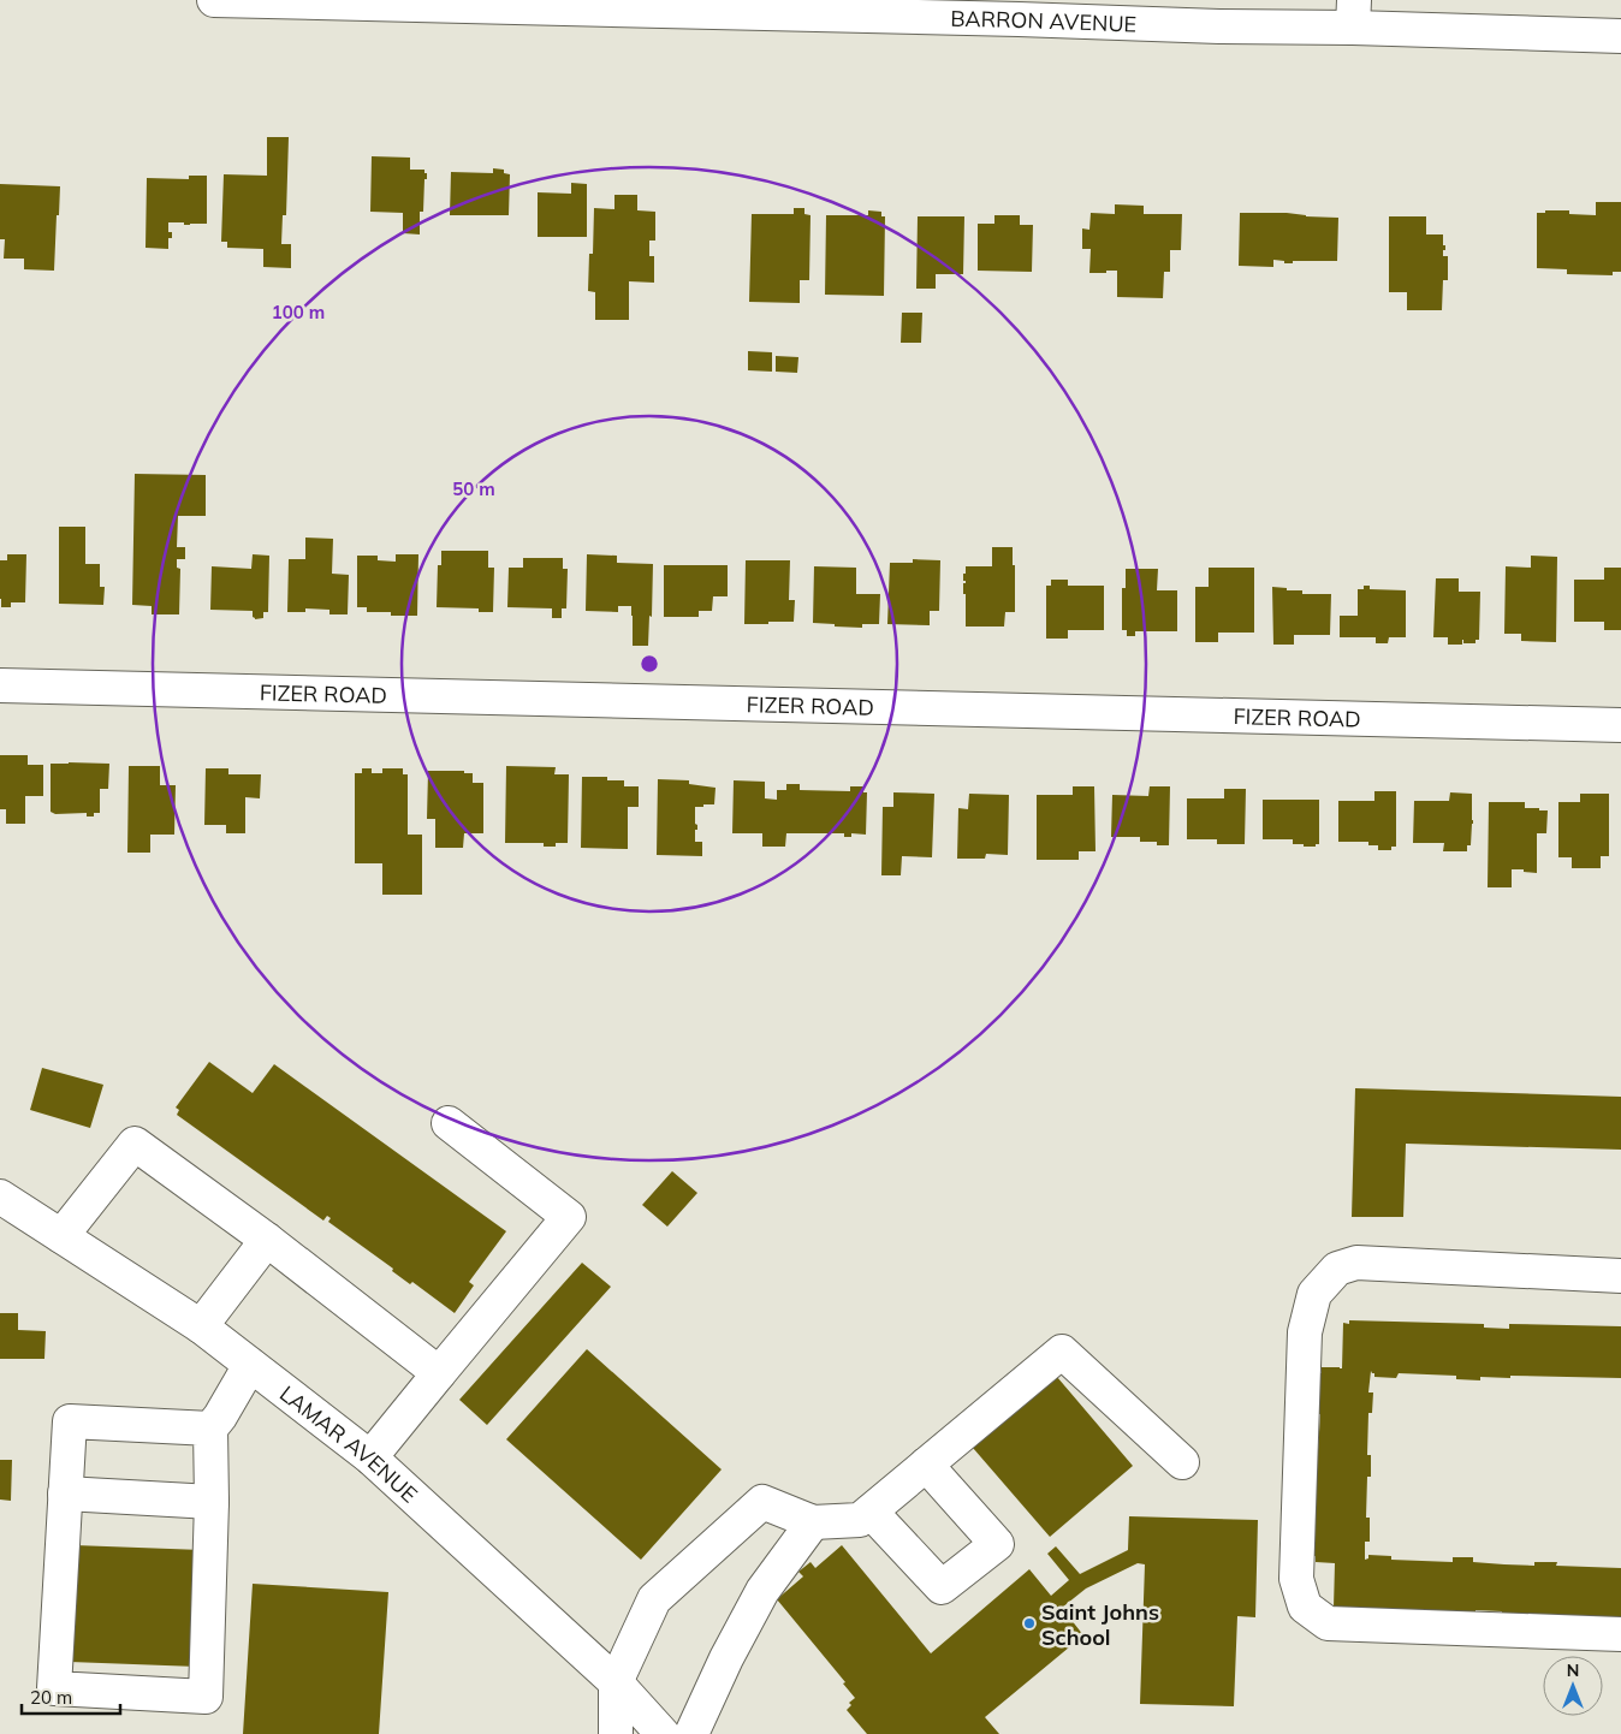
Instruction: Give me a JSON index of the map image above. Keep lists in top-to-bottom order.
{
  "streets": {
    "main road": ["BARRON AVENUE", "FIZER ROAD", "LAMAR AVENUE"]
  },
  "places": ["Saint Johns School"],
  "scale_bar": "20 m",
  "north": "top",
  "rings": ["100 m", "50 m"]
}
